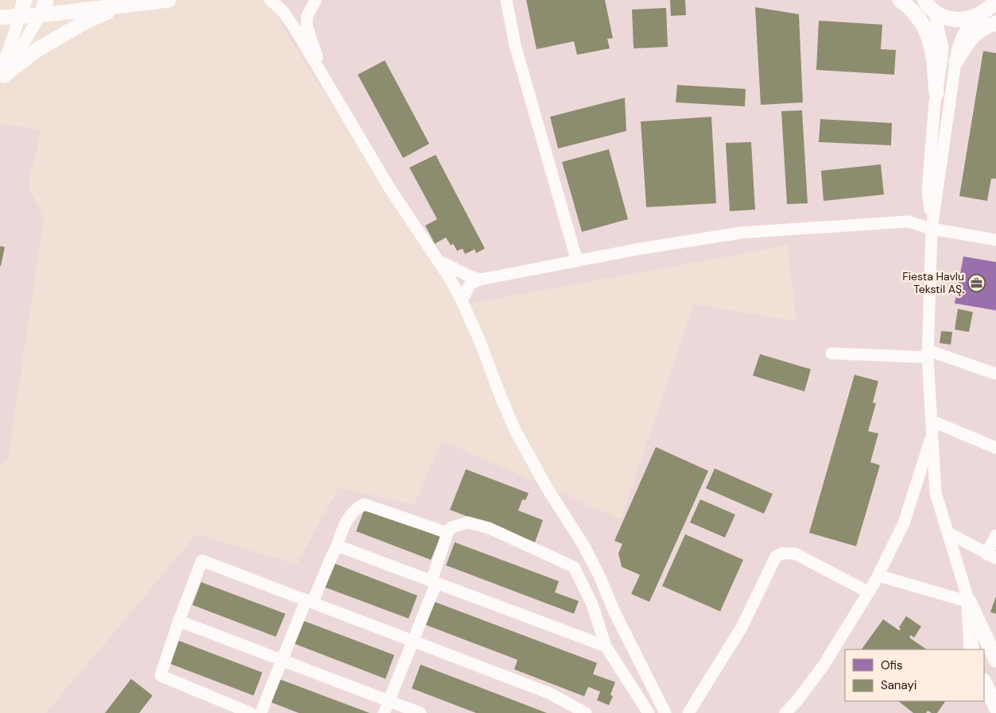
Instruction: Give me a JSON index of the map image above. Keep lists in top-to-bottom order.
{
  "places": {
    "office": ["Fiesta Havlu Tekstil AŞ."]
  },
  "legend": ["Ofis", "Sanayi"]
}
